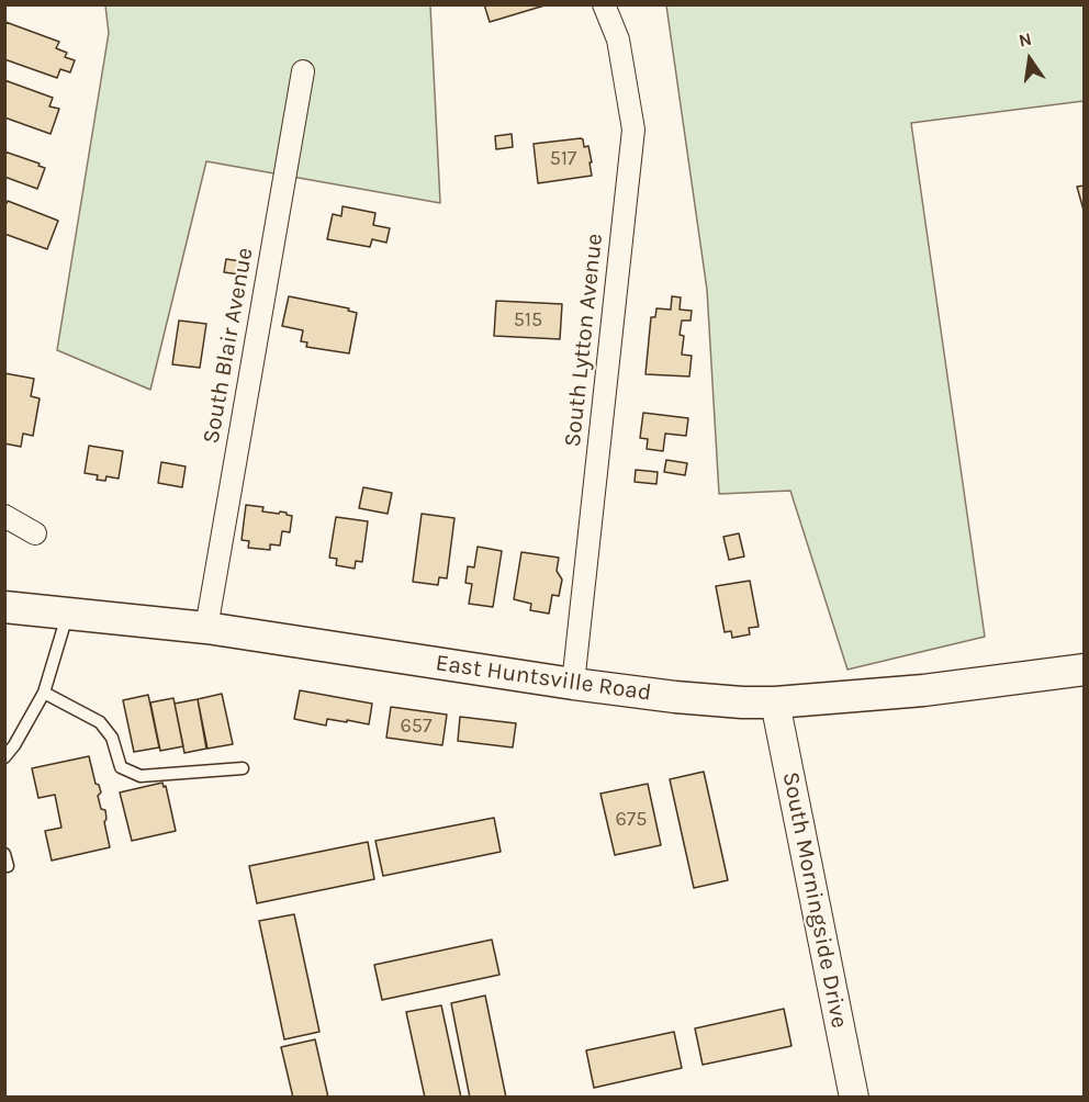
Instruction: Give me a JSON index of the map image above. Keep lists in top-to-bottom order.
{
  "streets": {
    "main road": ["East Huntsville Road"],
    "street": ["South Lytton Avenue", "South Blair Avenue", "South Morningside Drive"]
  },
  "crossings": [
    ["South Lytton Avenue", "East Huntsville Road"],
    ["South Blair Avenue", "East Huntsville Road"],
    ["East Huntsville Road", "South Morningside Drive"]
  ],
  "house_numbers": [
    "517",
    "515",
    "657",
    "675"
  ],
  "north": "top"
}
